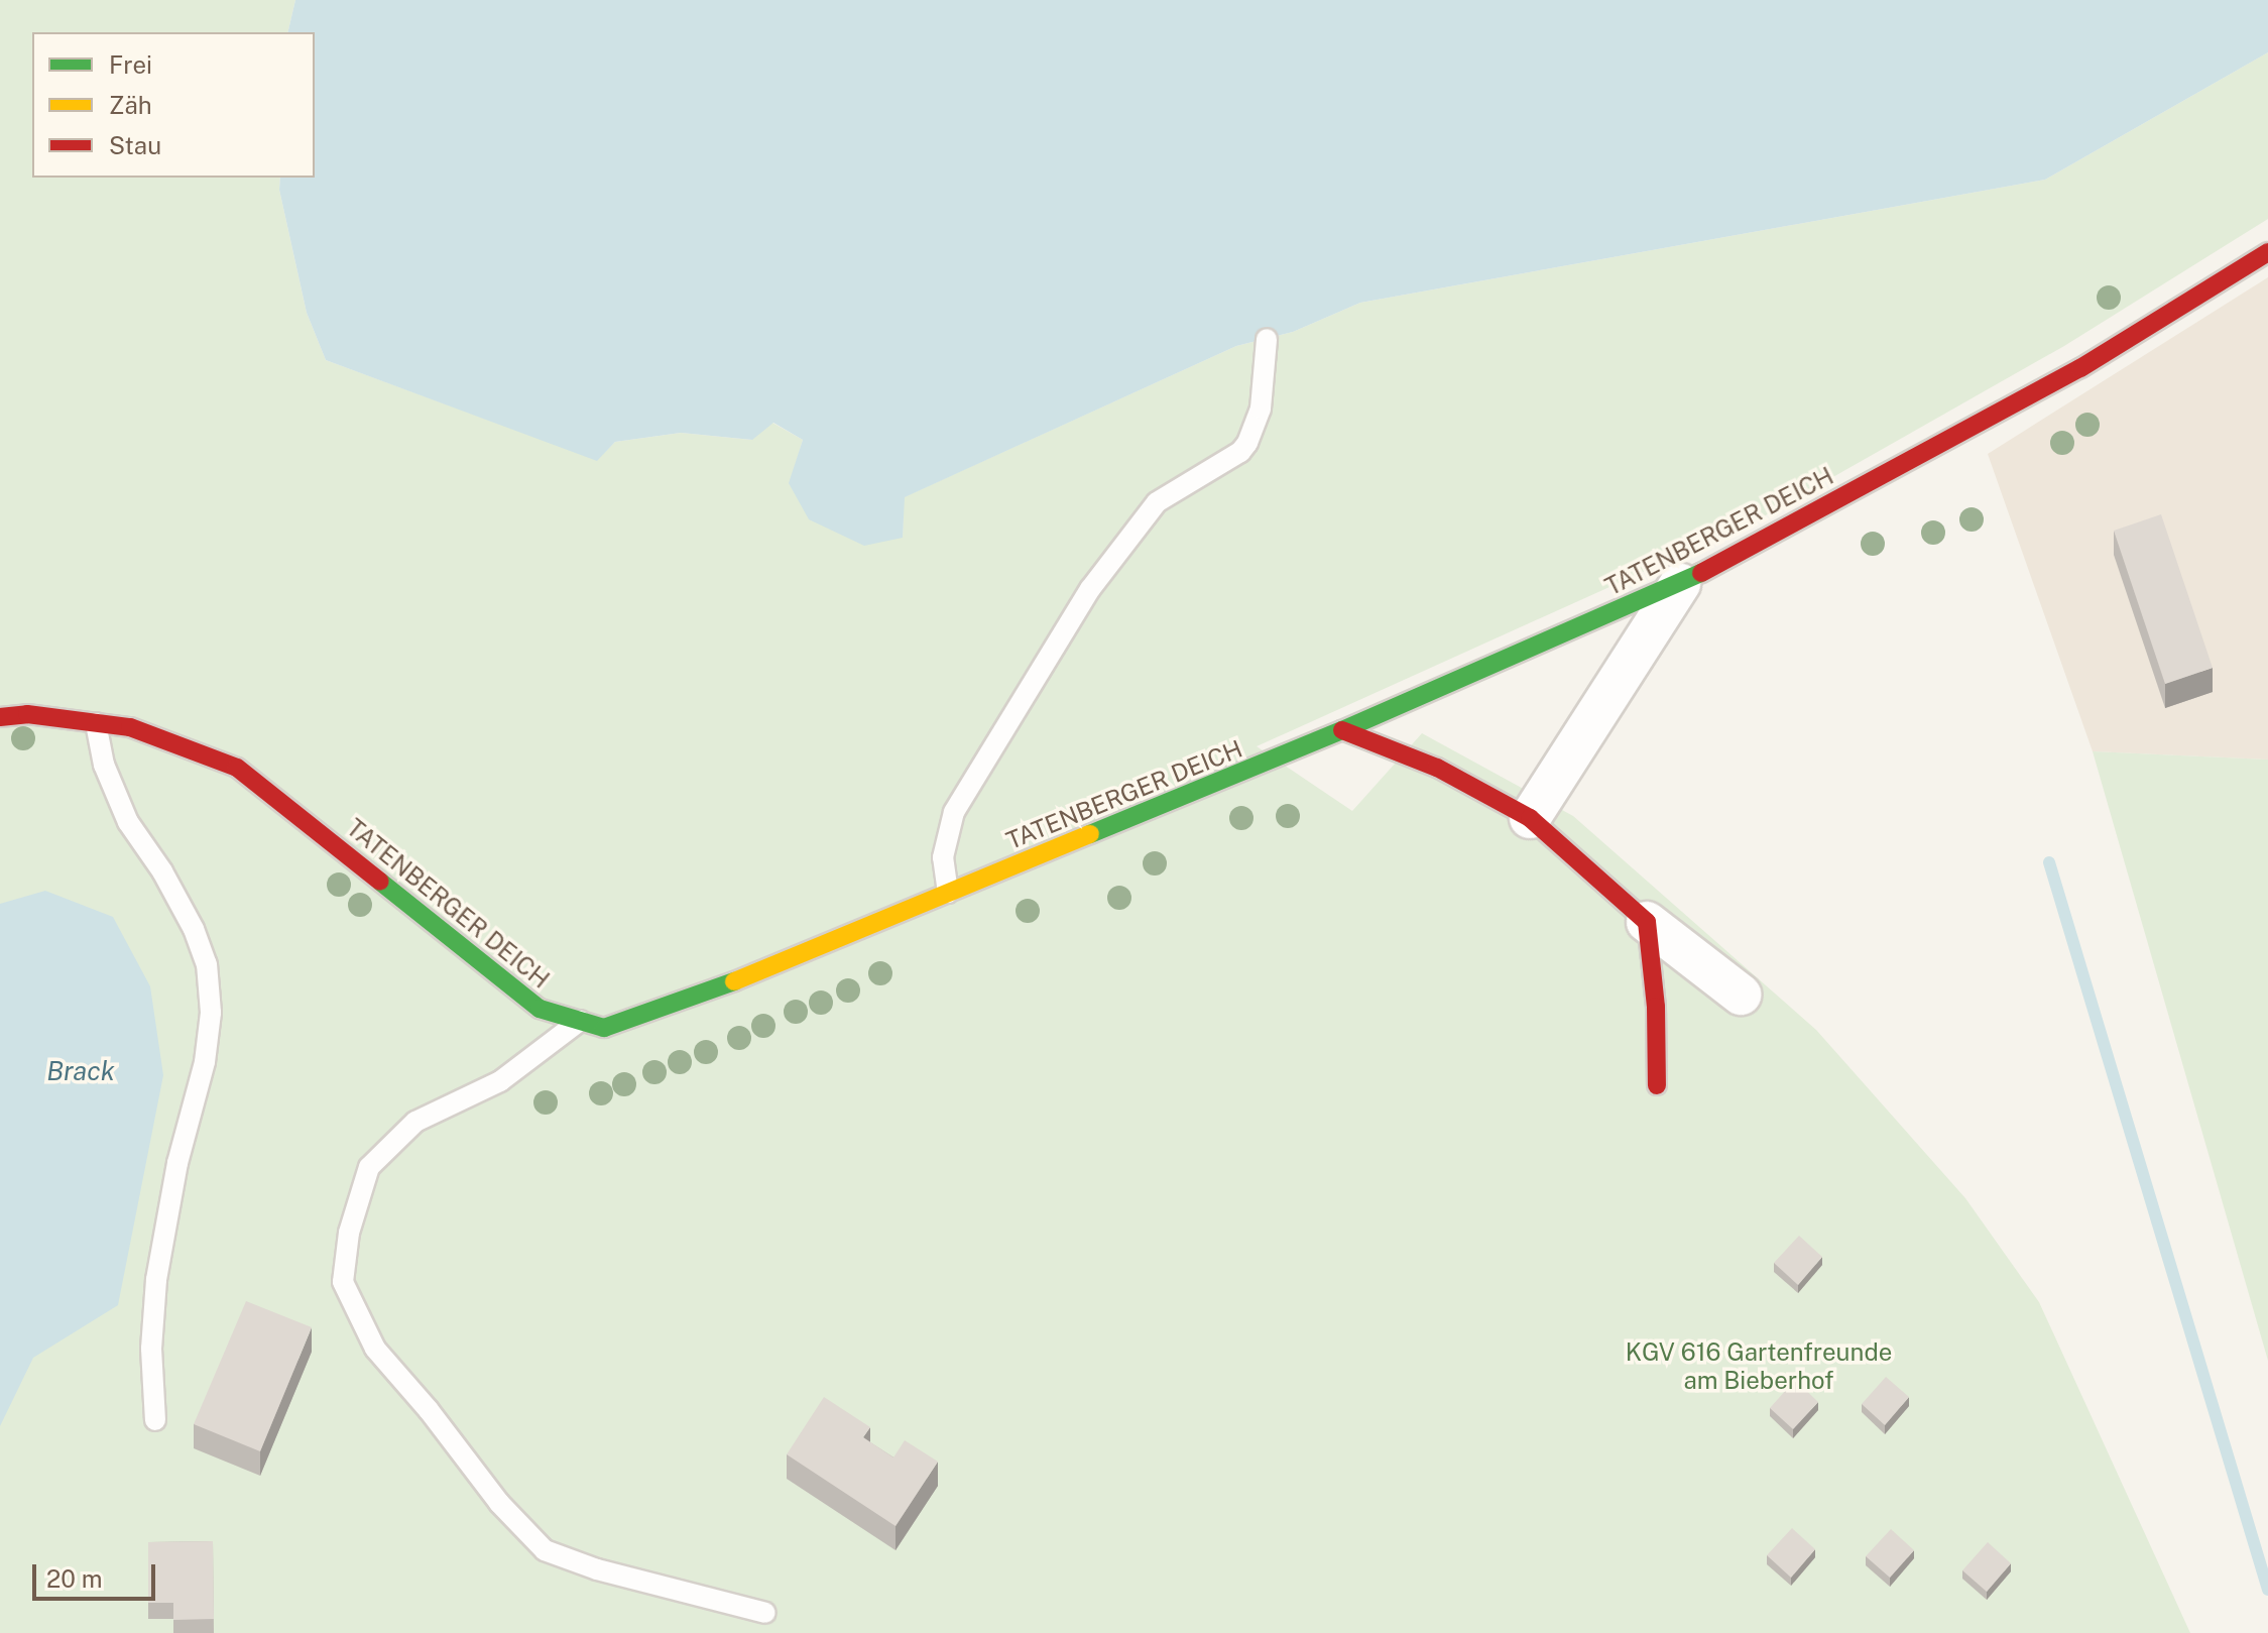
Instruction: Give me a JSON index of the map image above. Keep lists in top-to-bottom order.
{
  "streets": {
    "street": ["TATENBERGER DEICH"]
  },
  "water": ["Brack"],
  "parks": ["KGV 616 Gartenfreunde am Bieberhof"],
  "legend": ["Frei", "Zäh", "Stau"],
  "scale_bar": "20 m"
}
